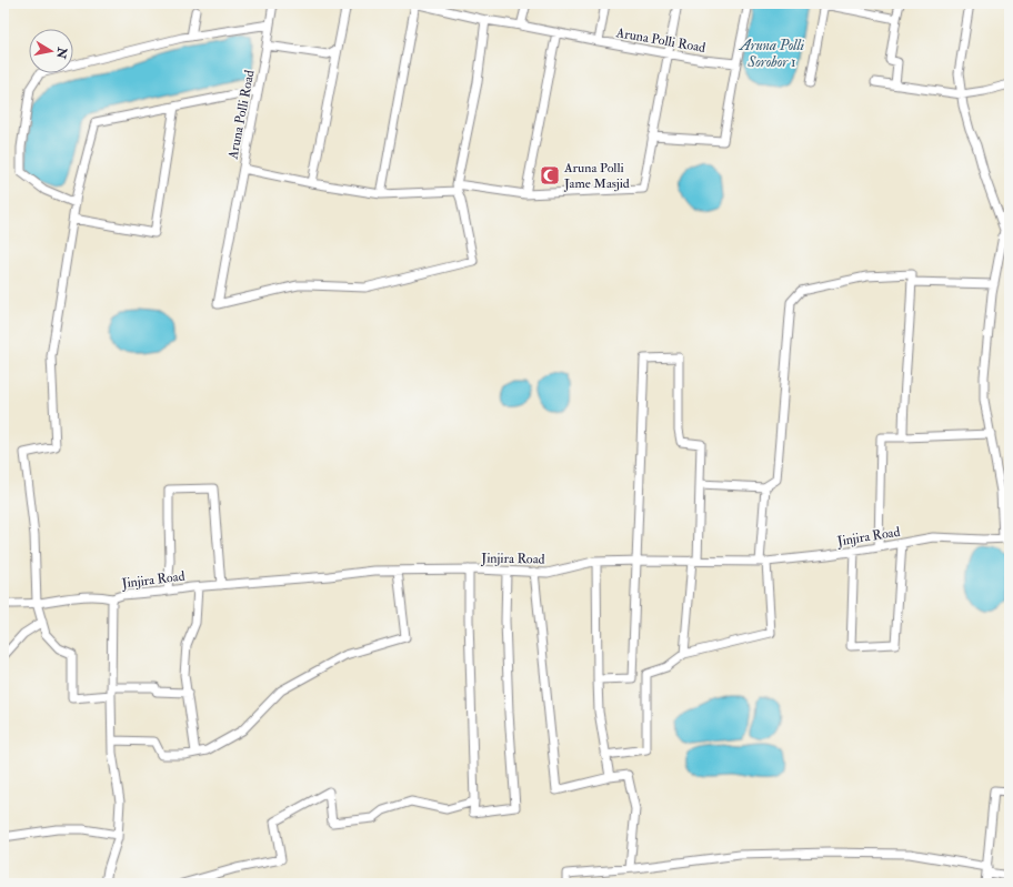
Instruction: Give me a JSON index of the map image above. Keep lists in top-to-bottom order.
{
  "streets": {
    "street": ["Aruna Polli Road", "Jinjira Road"]
  },
  "water": ["Aruna Polli Sorobor 1"],
  "places": {
    "mosque": ["Aruna Polli Jame Masjid"]
  },
  "north": "right"
}
